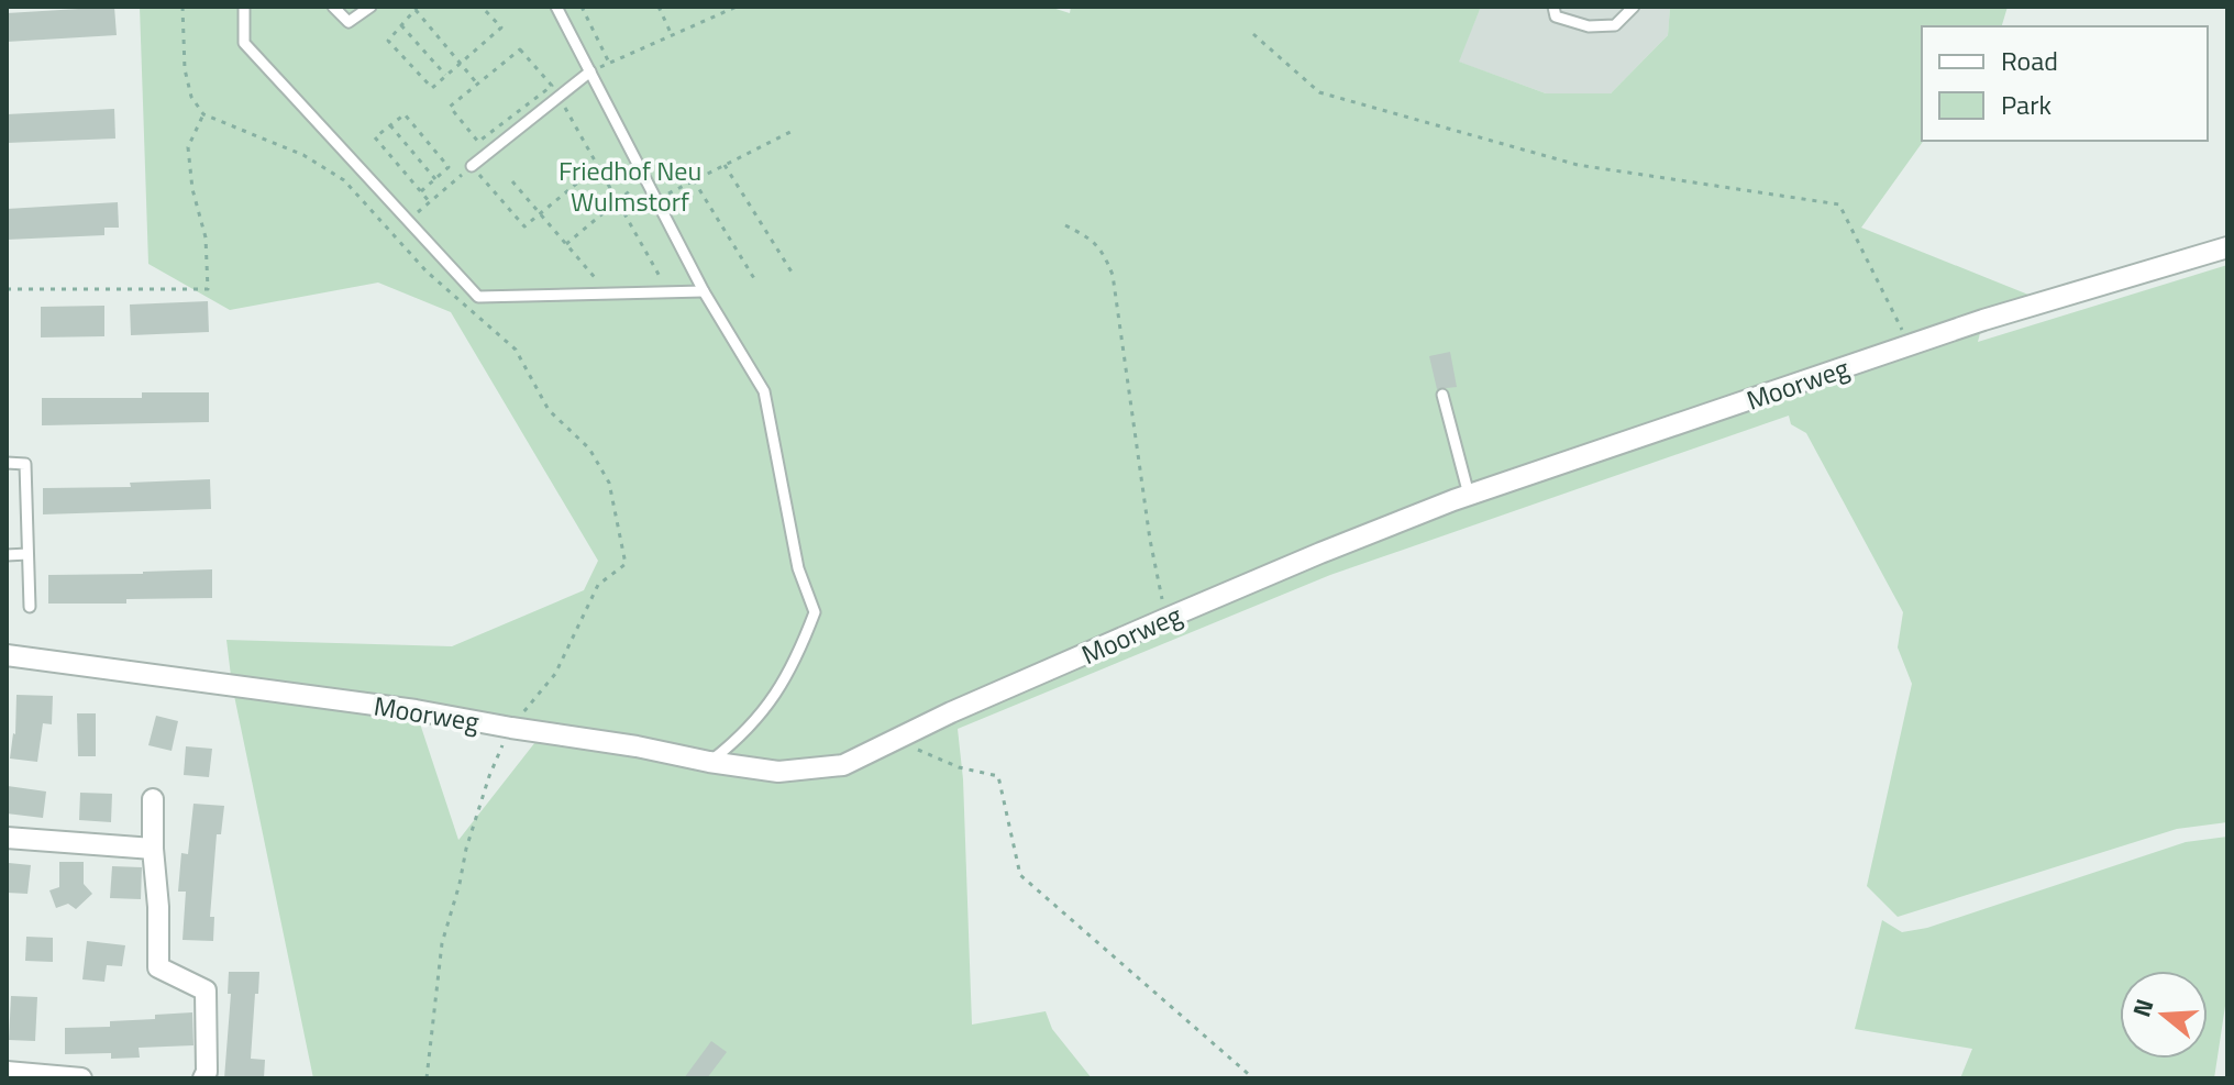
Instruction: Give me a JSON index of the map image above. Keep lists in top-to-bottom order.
{
  "streets": {
    "street": ["Moorweg"]
  },
  "parks": ["Friedhof Neu Wulmstorf"],
  "legend": ["Road", "Park"],
  "north": "left"
}
